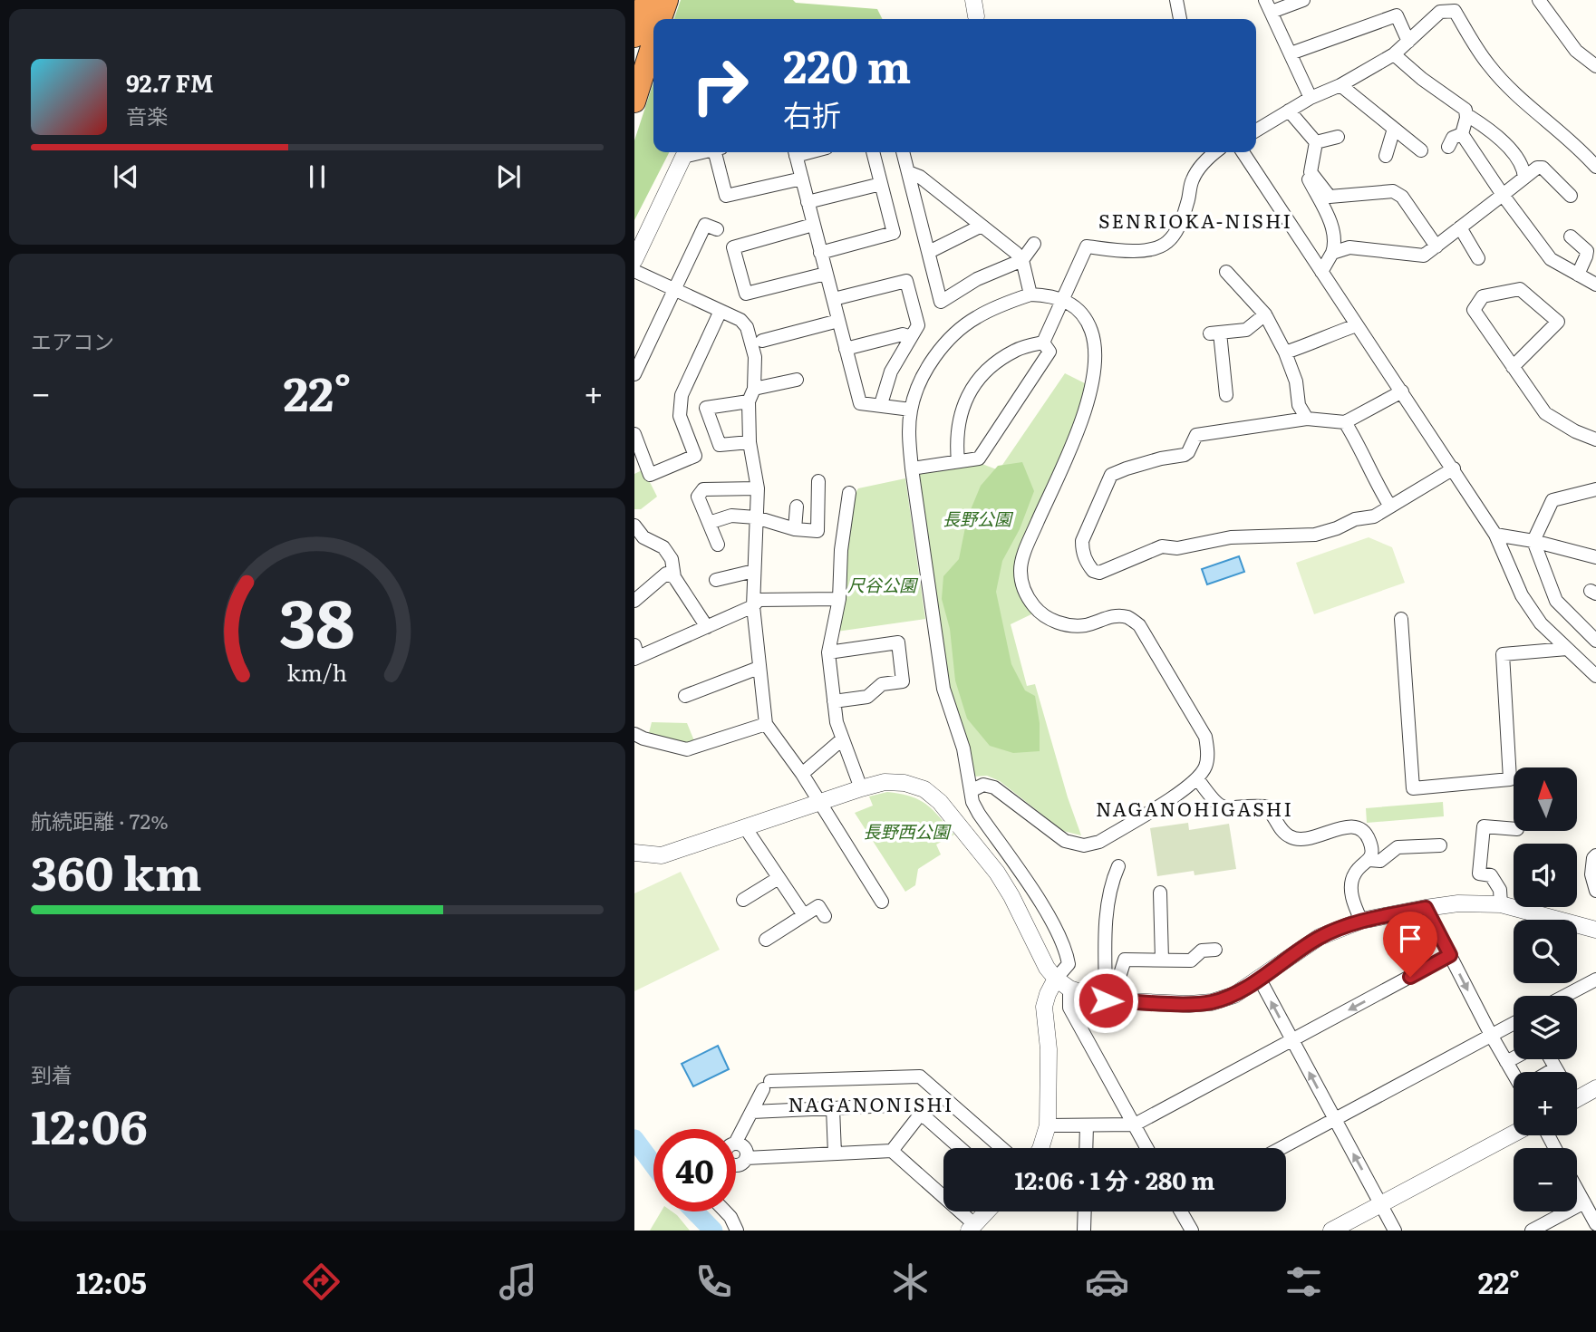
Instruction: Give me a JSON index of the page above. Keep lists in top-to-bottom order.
{
  "districts": ["SENRIOKA-NISHI", "NAGANOHIGASHI", "NAGANONISHI"],
  "parks": ["長野公園", "尺谷公園", "長野西公園"],
  "north": "top",
  "page": {
    "turn": ["220 m", "右折"],
    "song": ["92.7 FM", "音楽"],
    "tile": [
      "エアコン",
      ["航続距離 · 72%", "360 km"],
      ["到着", "12:06"]
    ],
    "heat": ["−", "22°", "+"],
    "map_buttons": ["+", "−"],
    "limit": "40",
    "trip": "12:06 · 1 分 · 280 m",
    "tabs": ["12:05", "22°"],
    "gauge": ["38", "km/h"]
  }
}
